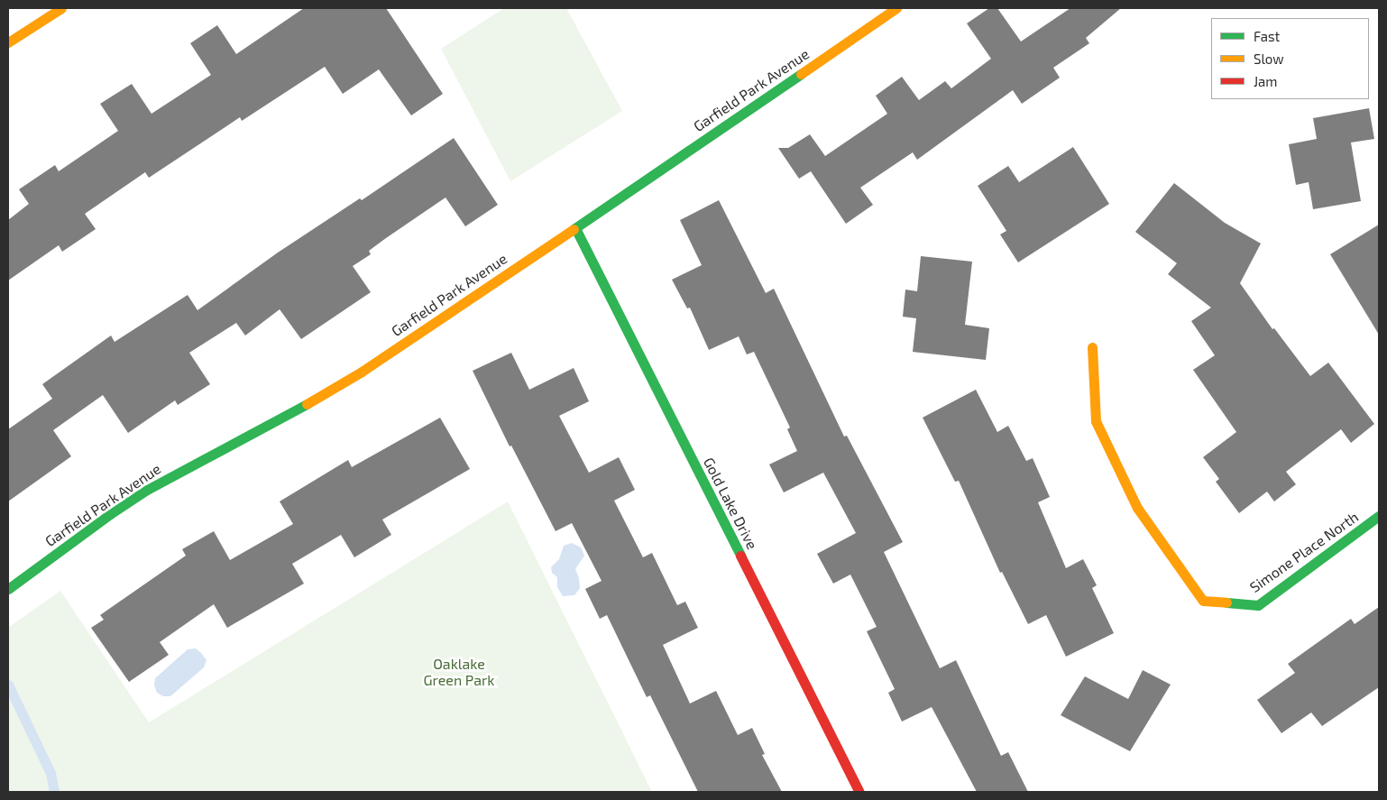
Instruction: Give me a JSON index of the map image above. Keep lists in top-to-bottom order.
{
  "streets": {
    "street": ["Garfield Park Avenue", "Gold Lake Drive", "Simone Place North"]
  },
  "crossings": [
    ["Garfield Park Avenue", "Gold Lake Drive"]
  ],
  "parks": ["Oaklake Green Park"],
  "legend": ["Fast", "Slow", "Jam"]
}
